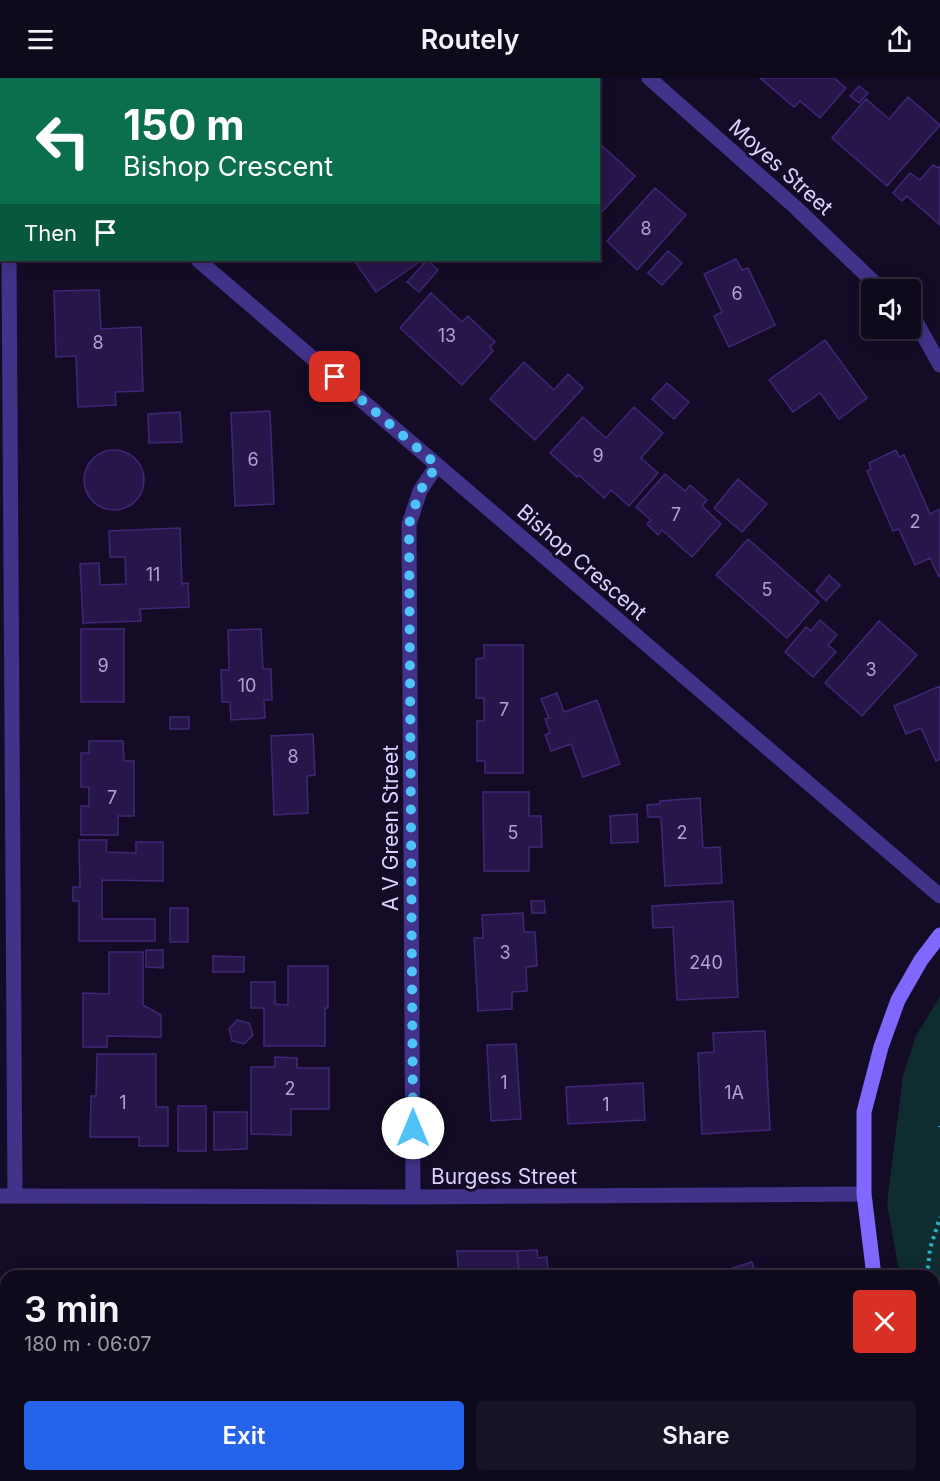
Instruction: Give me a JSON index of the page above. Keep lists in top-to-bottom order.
{
  "streets": {
    "street": [
      "Moyes Street",
      "Bishop Crescent",
      "A V Green Street",
      "Burgess Street"
    ]
  },
  "crossings": [
    ["Bishop Crescent", "A V Green Street"],
    ["A V Green Street", "Burgess Street"]
  ],
  "house_numbers": [
    "8",
    "6",
    "13",
    "8",
    "9",
    "6",
    "7",
    "2",
    "11",
    "5",
    "9",
    "3",
    "10",
    "7",
    "8",
    "7",
    "5",
    "2",
    "3",
    "240",
    "1",
    "2",
    "1A",
    "1",
    "1"
  ],
  "page": {
    "header": "Routely",
    "turn": ["150 m", "Bishop Crescent"],
    "then": "Then",
    "heading": ["3 min", "180 m · 06:07"],
    "buttons": ["Exit", "Share"]
  }
}
